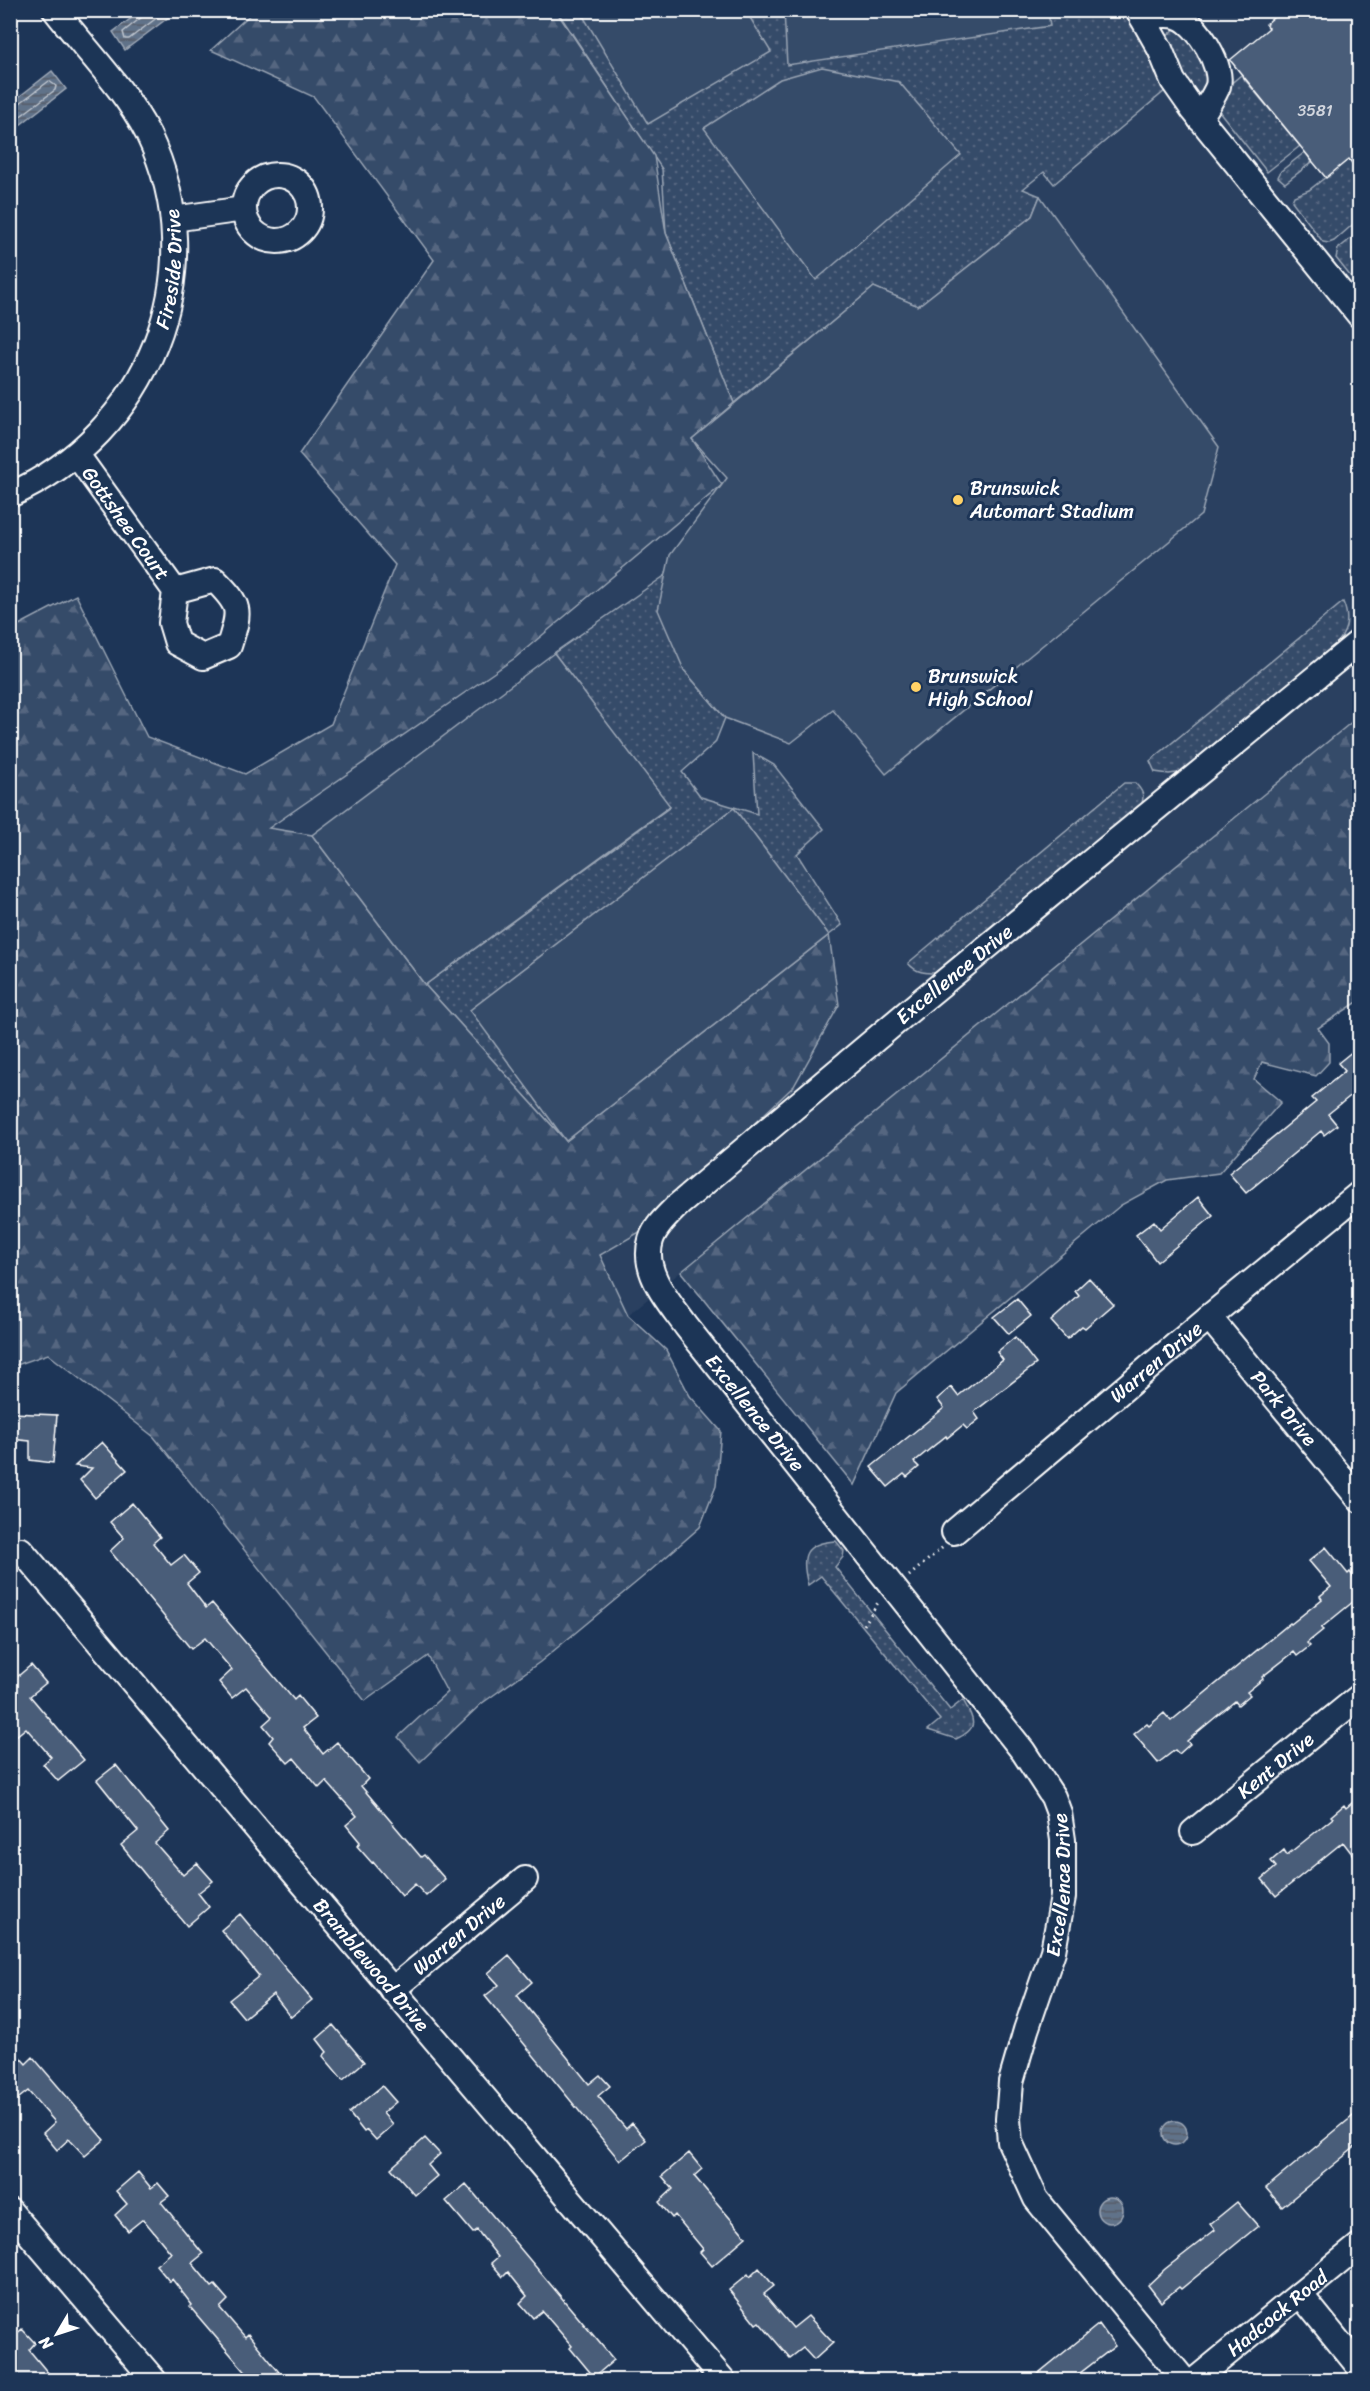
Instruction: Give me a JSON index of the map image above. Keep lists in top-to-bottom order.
{
  "streets": {
    "street": [
      "Fireside Drive",
      "Gottshee Court",
      "Excellence Drive",
      "Warren Drive",
      "Park Drive",
      "Kent Drive",
      "Bramblewood Drive",
      "Hadcock Road"
    ]
  },
  "crossings": [
    ["Fireside Drive", "Gottshee Court"],
    ["Warren Drive", "Park Drive"],
    ["Warren Drive", "Bramblewood Drive"]
  ],
  "places": ["Brunswick Automart Stadium", "Brunswick High School"],
  "house_numbers": ["3581"],
  "north": "bottom left"
}
